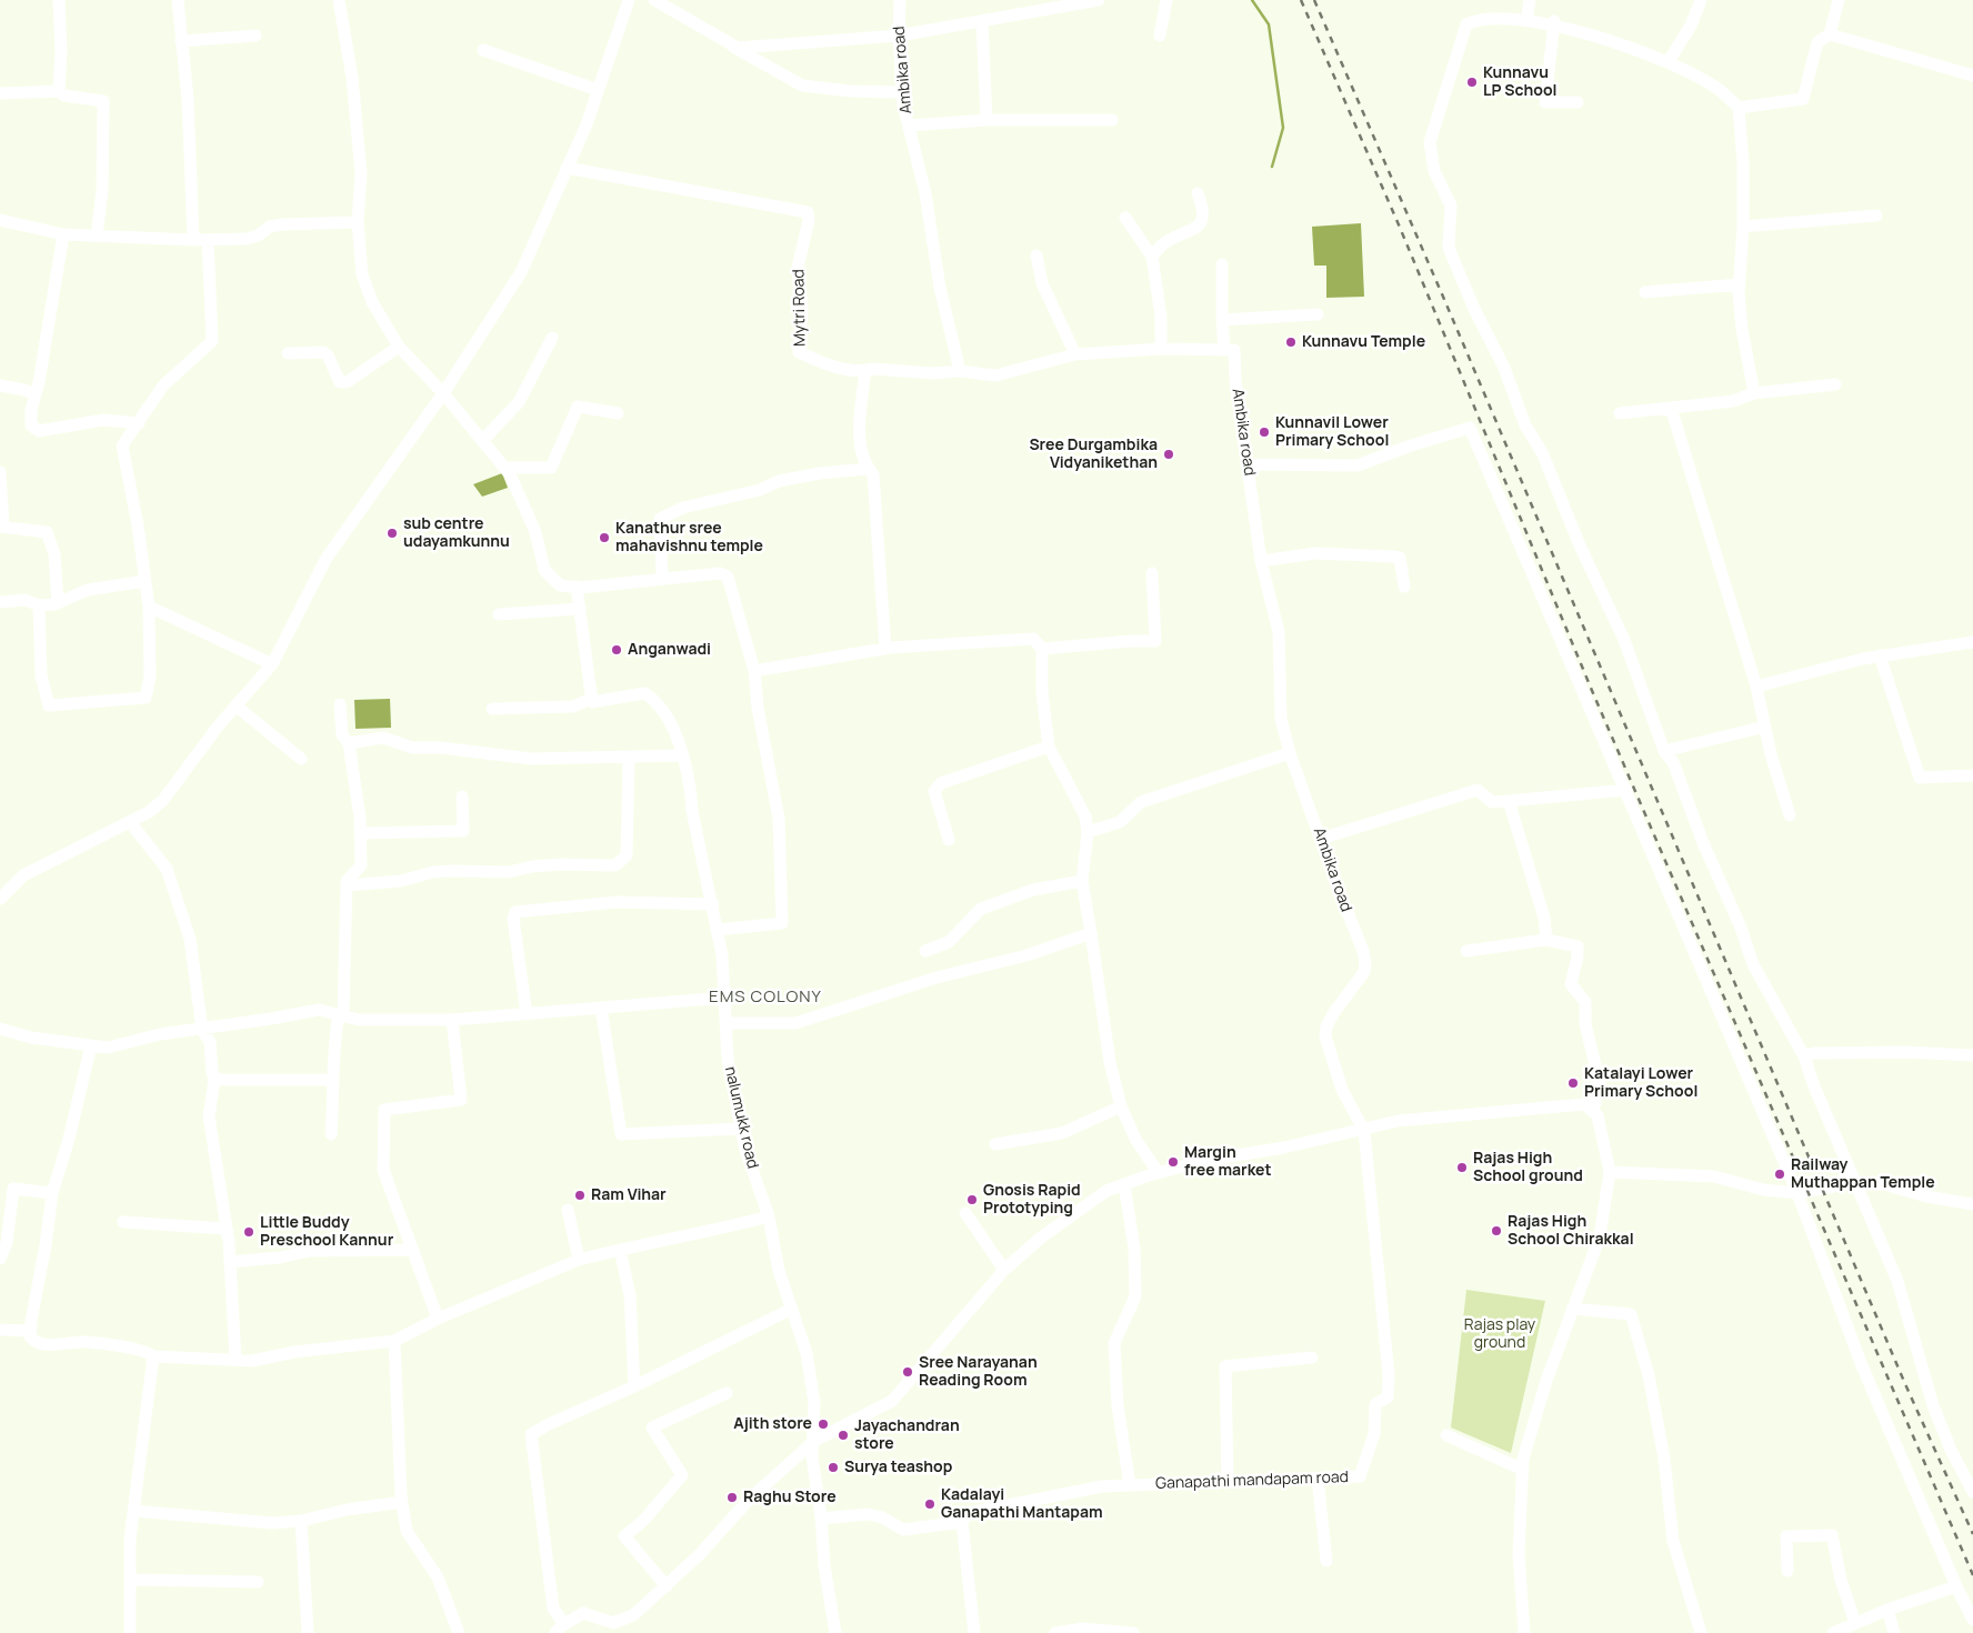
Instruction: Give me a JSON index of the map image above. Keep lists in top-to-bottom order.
{
  "streets": {
    "street": [
      "Ambika road",
      "Mytri Road",
      "nalumukk road",
      "Ganapathi mandapam road"
    ]
  },
  "crossings": [
    ["Ambika road", "Mytri Road"],
    ["Ambika road", "Ganapathi mandapam road"]
  ],
  "districts": ["EMS COLONY"],
  "parks": ["Rajas play ground"],
  "places": [
    "Kunnavu LP School",
    "Kunnavu Temple",
    "Kunnavil Lower Primary School",
    "Sree Durgambika Vidyanikethan",
    "sub centre udayamkunnu",
    "Kanathur sree mahavishnu temple",
    "Anganwadi",
    "Katalayi Lower Primary School",
    "Margin free market",
    "Rajas High School ground",
    "Railway Muthappan Temple",
    "Ram Vihar",
    "Gnosis Rapid Prototyping",
    "Rajas High School Chirakkal",
    "Little Buddy Preschool Kannur",
    "Sree Narayanan Reading Room",
    "Ajith store",
    "Jayachandran store",
    "Surya teashop",
    "Raghu Store",
    "Kadalayi Ganapathi Mantapam"
  ]
}
